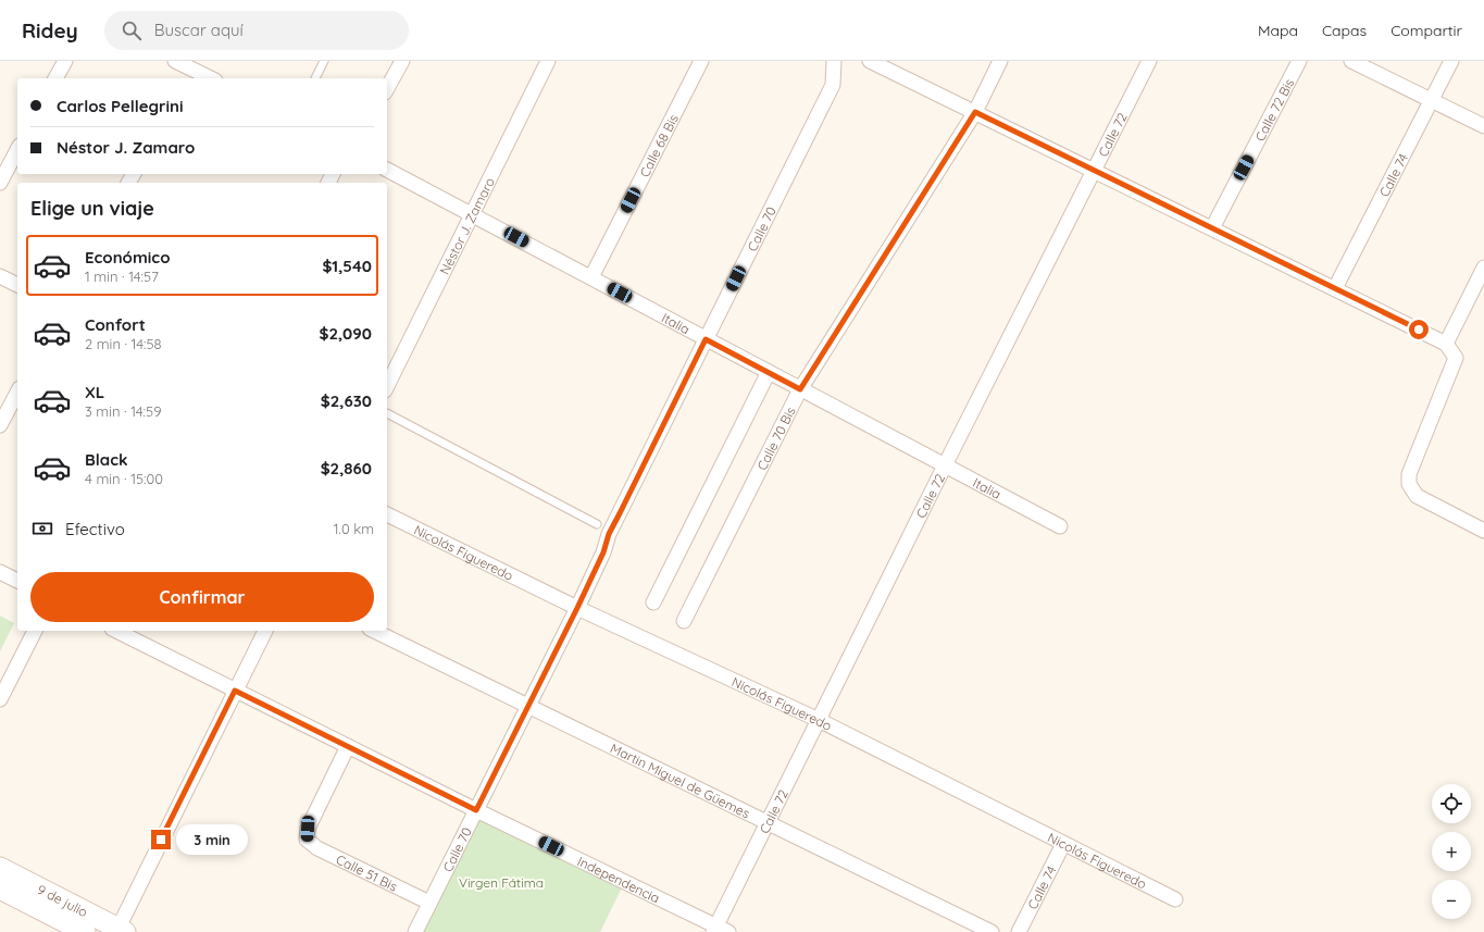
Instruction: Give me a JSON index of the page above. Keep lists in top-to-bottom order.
{
  "streets": {
    "main road": ["9 de julio"],
    "street": [
      "Calle 72 Bis",
      "Calle 72",
      "Calle 68 Bis",
      "Calle 74",
      "Néstor J. Zamaro",
      "Calle 70",
      "Italia",
      "Calle 70 Bis",
      "Nicolás Figueredo",
      "Martin Miguel de Güemes",
      "Calle 51 Bis",
      "Independencia"
    ]
  },
  "crossings": [
    ["Calle 72", "Italia"],
    ["Calle 72", "Nicolás Figueredo"],
    ["Calle 72", "Martin Miguel de Güemes"],
    ["Calle 72", "Independencia"],
    ["Calle 68 Bis", "Italia"],
    ["Calle 74", "Nicolás Figueredo"],
    ["Néstor J. Zamaro", "Italia"],
    ["Calle 70", "Italia"],
    ["Calle 70", "Nicolás Figueredo"],
    ["Calle 70", "Martin Miguel de Güemes"],
    ["Calle 70", "Calle 51 Bis"],
    ["Calle 70", "Independencia"],
    ["Italia", "Calle 70 Bis"],
    ["Calle 51 Bis", "Independencia"]
  ],
  "parks": ["Virgen Fátima"],
  "page": {
    "header": "Ridey",
    "search": "Buscar aquí",
    "nav": ["Mapa", "Capas", "Compartir"],
    "banner": ["Carlos Pellegrini", "Néstor J. Zamaro"],
    "heading": "Elige un viaje",
    "list": [
      {
        "name": "Económico",
        "note": "1 min · 14:57",
        "value": "$1,540"
      },
      {
        "name": "Confort",
        "note": "2 min · 14:58",
        "value": "$2,090"
      },
      {
        "name": "XL",
        "note": "3 min · 14:59",
        "value": "$2,630"
      },
      {
        "name": "Black",
        "note": "4 min · 15:00",
        "value": "$2,860"
      }
    ],
    "pay": ["Efectivo", "1.0 km"],
    "buttons": "Confirmar",
    "map_buttons": ["+", "−"],
    "bubble": "3 min"
  }
}
